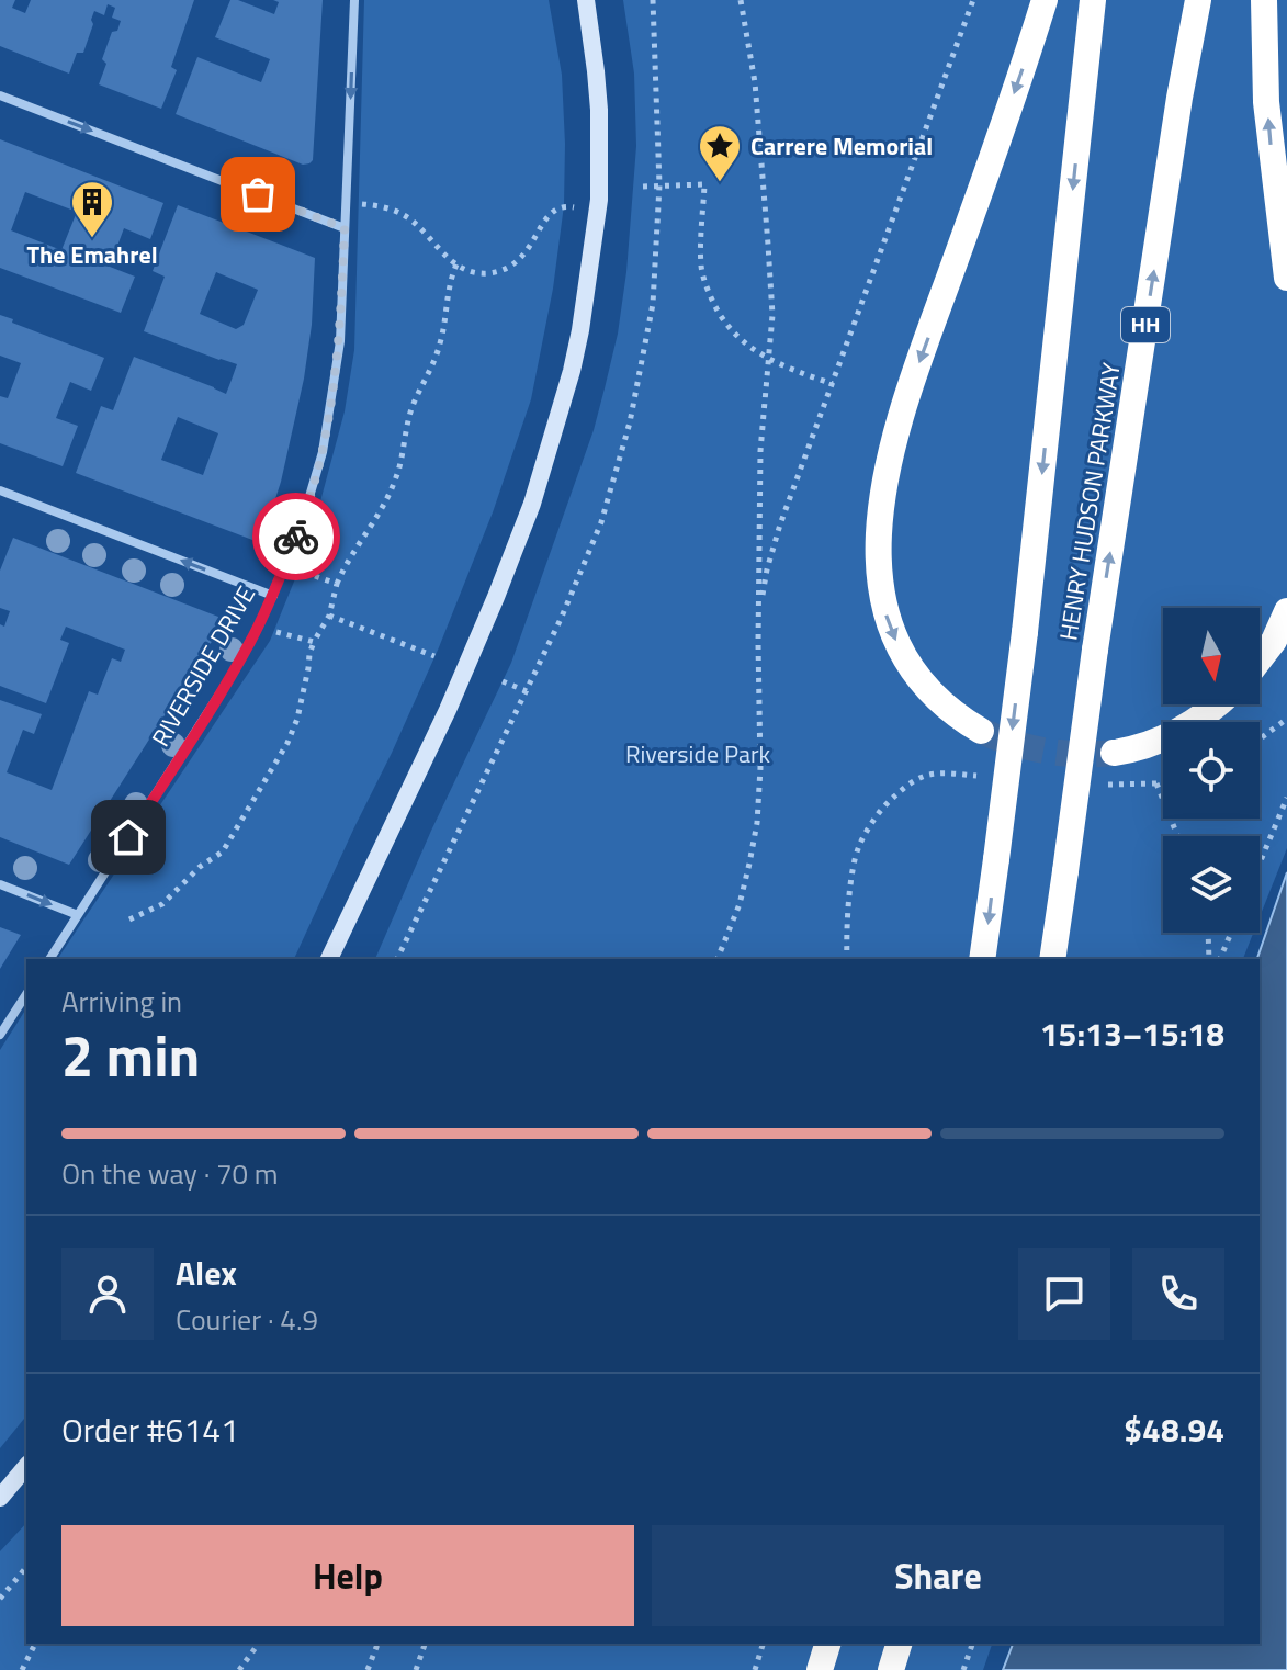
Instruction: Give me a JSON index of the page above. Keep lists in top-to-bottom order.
{
  "streets": {
    "highway": ["HH", "HENRY HUDSON PARKWAY"],
    "street": ["RIVERSIDE DRIVE"]
  },
  "parks": ["Riverside Park"],
  "places": {
    "place": ["Carrere Memorial"],
    "building": ["The Emahrel"]
  },
  "north": "bottom",
  "page": {
    "heading": ["2 min", "Arriving in", "15:13–15:18"],
    "panel": [
      "Alex",
      "Courier · 4.9",
      "Order #6141",
      "$48.94"
    ],
    "bar": "On the way · 70 m",
    "buttons": ["Help", "Share"]
  }
}
